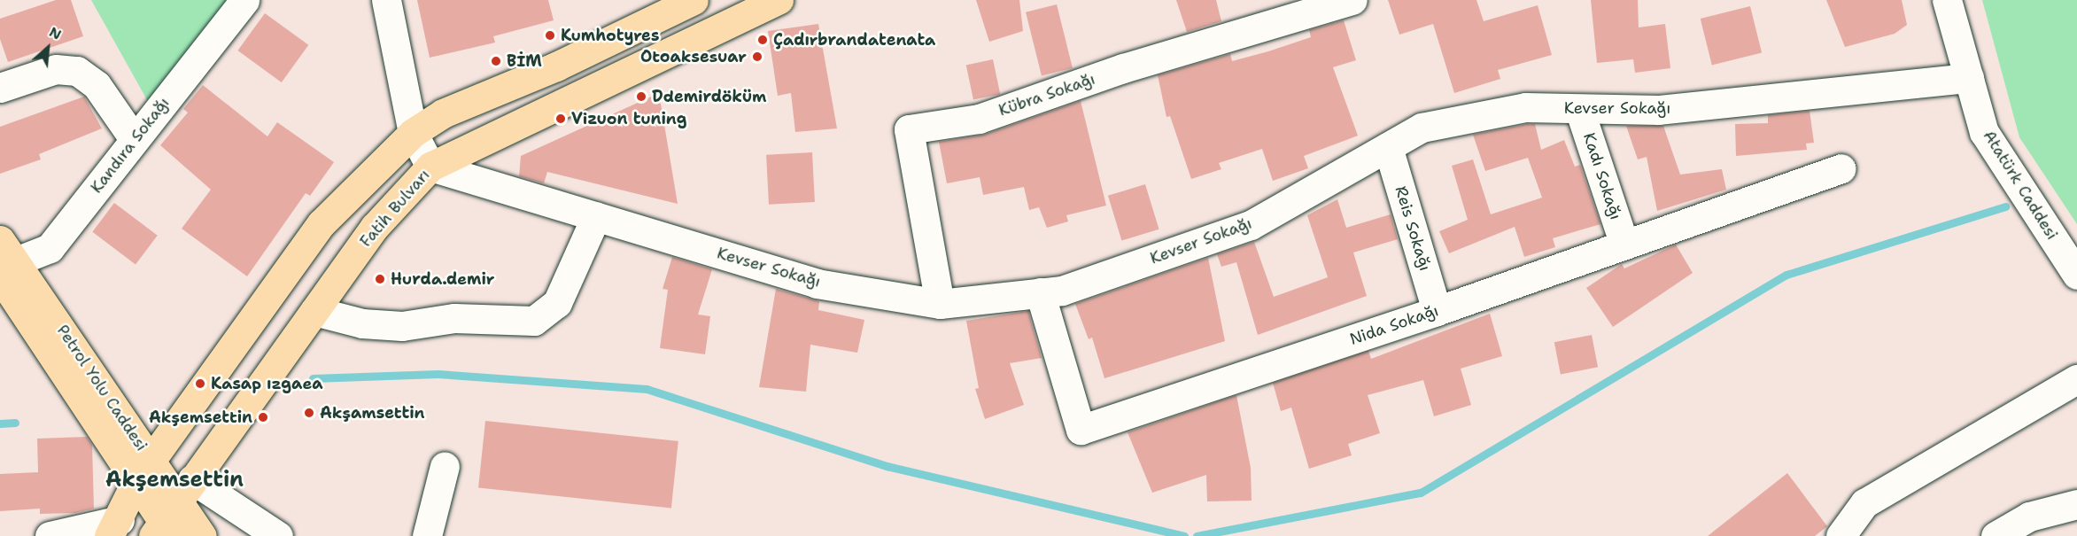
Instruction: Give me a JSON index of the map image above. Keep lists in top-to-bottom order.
{
  "streets": {
    "main road": ["Fatih Bulvarı", "Petrol Yolu Caddesi"],
    "street": [
      "Kübra Sokağı",
      "Kevser Sokağı",
      "Kandıra Sokağı",
      "Kadı Sokağı",
      "Atatürk Caddesi",
      "Reis Sokağı",
      "Nida Sokağı"
    ]
  },
  "crossings": [
    ["Kübra Sokağı", "Kevser Sokağı"],
    ["Kevser Sokağı", "Kadı Sokağı"],
    ["Kevser Sokağı", "Atatürk Caddesi"],
    ["Kevser Sokağı", "Fatih Bulvarı"],
    ["Kevser Sokağı", "Reis Sokağı"],
    ["Kevser Sokağı", "Nida Sokağı"],
    ["Kandıra Sokağı", "Petrol Yolu Caddesi"],
    ["Kadı Sokağı", "Nida Sokağı"],
    ["Fatih Bulvarı", "Petrol Yolu Caddesi"],
    ["Reis Sokağı", "Nida Sokağı"]
  ],
  "districts": ["Akşemsettin"],
  "places": [
    "Kumhotyres",
    "Çadırbrandatenata",
    "Otoaksesuar",
    "BİM",
    "Ddemirdöküm",
    "Vizuon tuning",
    "Hurda.demir",
    "Kasap ızgaea",
    "Akşamsettin",
    "Akşemsettin"
  ],
  "north": "top right"
}
